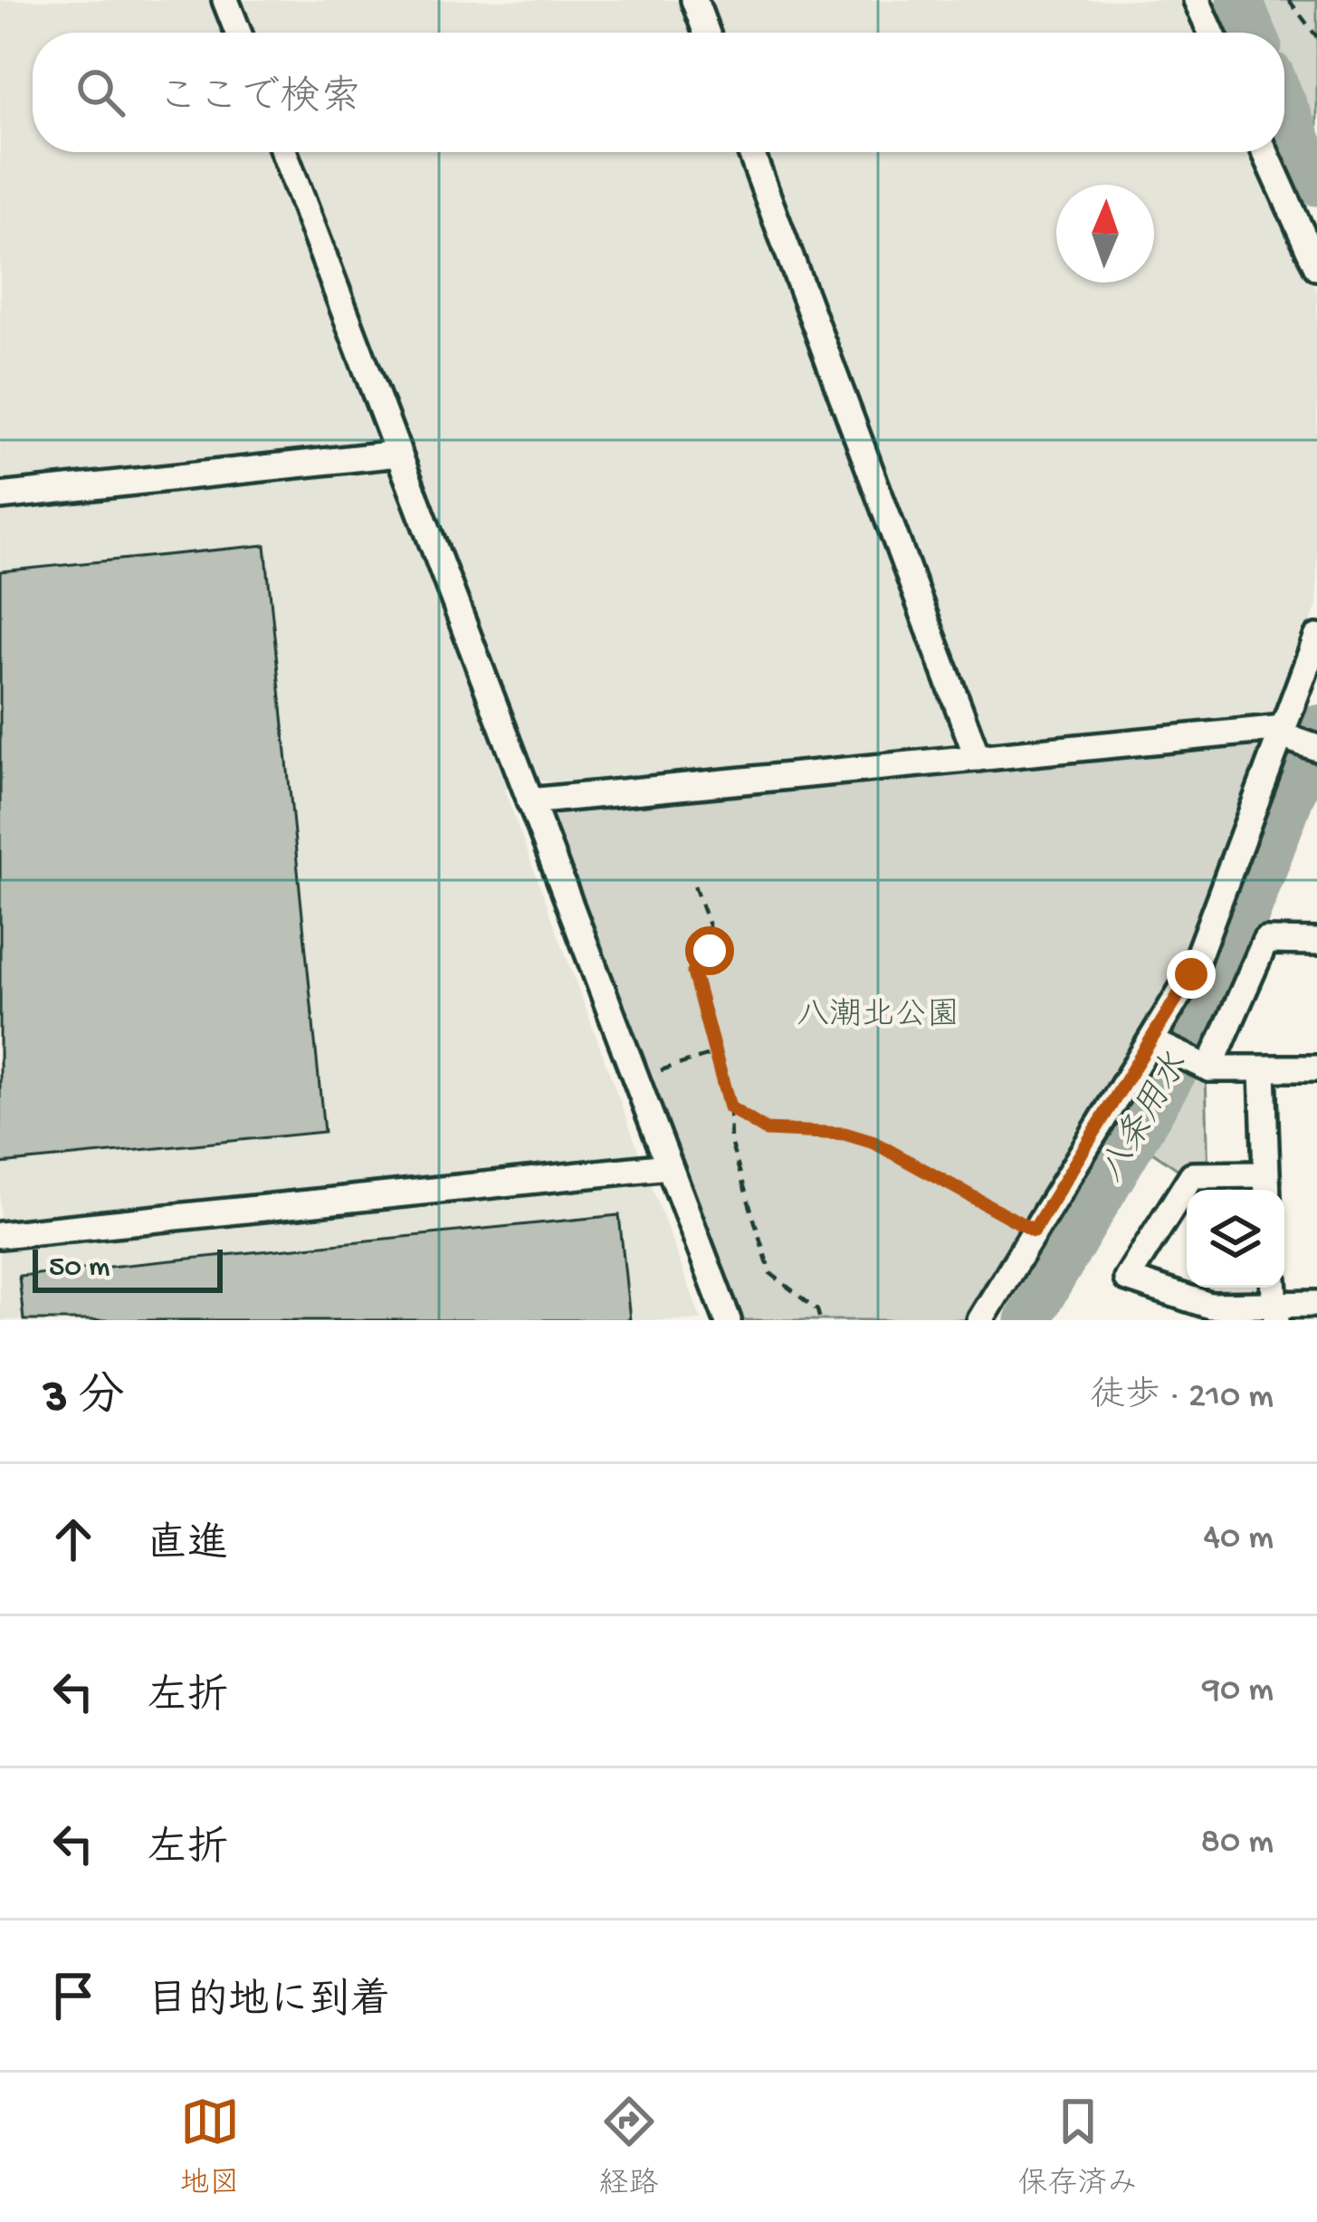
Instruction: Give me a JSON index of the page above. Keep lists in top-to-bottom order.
{
  "water": ["八条用水"],
  "parks": ["八潮北公園"],
  "scale_bar": "50 m",
  "north": "top",
  "page": {
    "search": "ここで検索",
    "scale": "50 m",
    "heading": ["3 分", "徒歩 · 210 m"],
    "list": [
      ["直進", "40 m"],
      ["左折", "90 m"],
      ["左折", "80 m"],
      "目的地に到着"
    ],
    "nav": ["地図", "経路", "保存済み"]
  }
}
